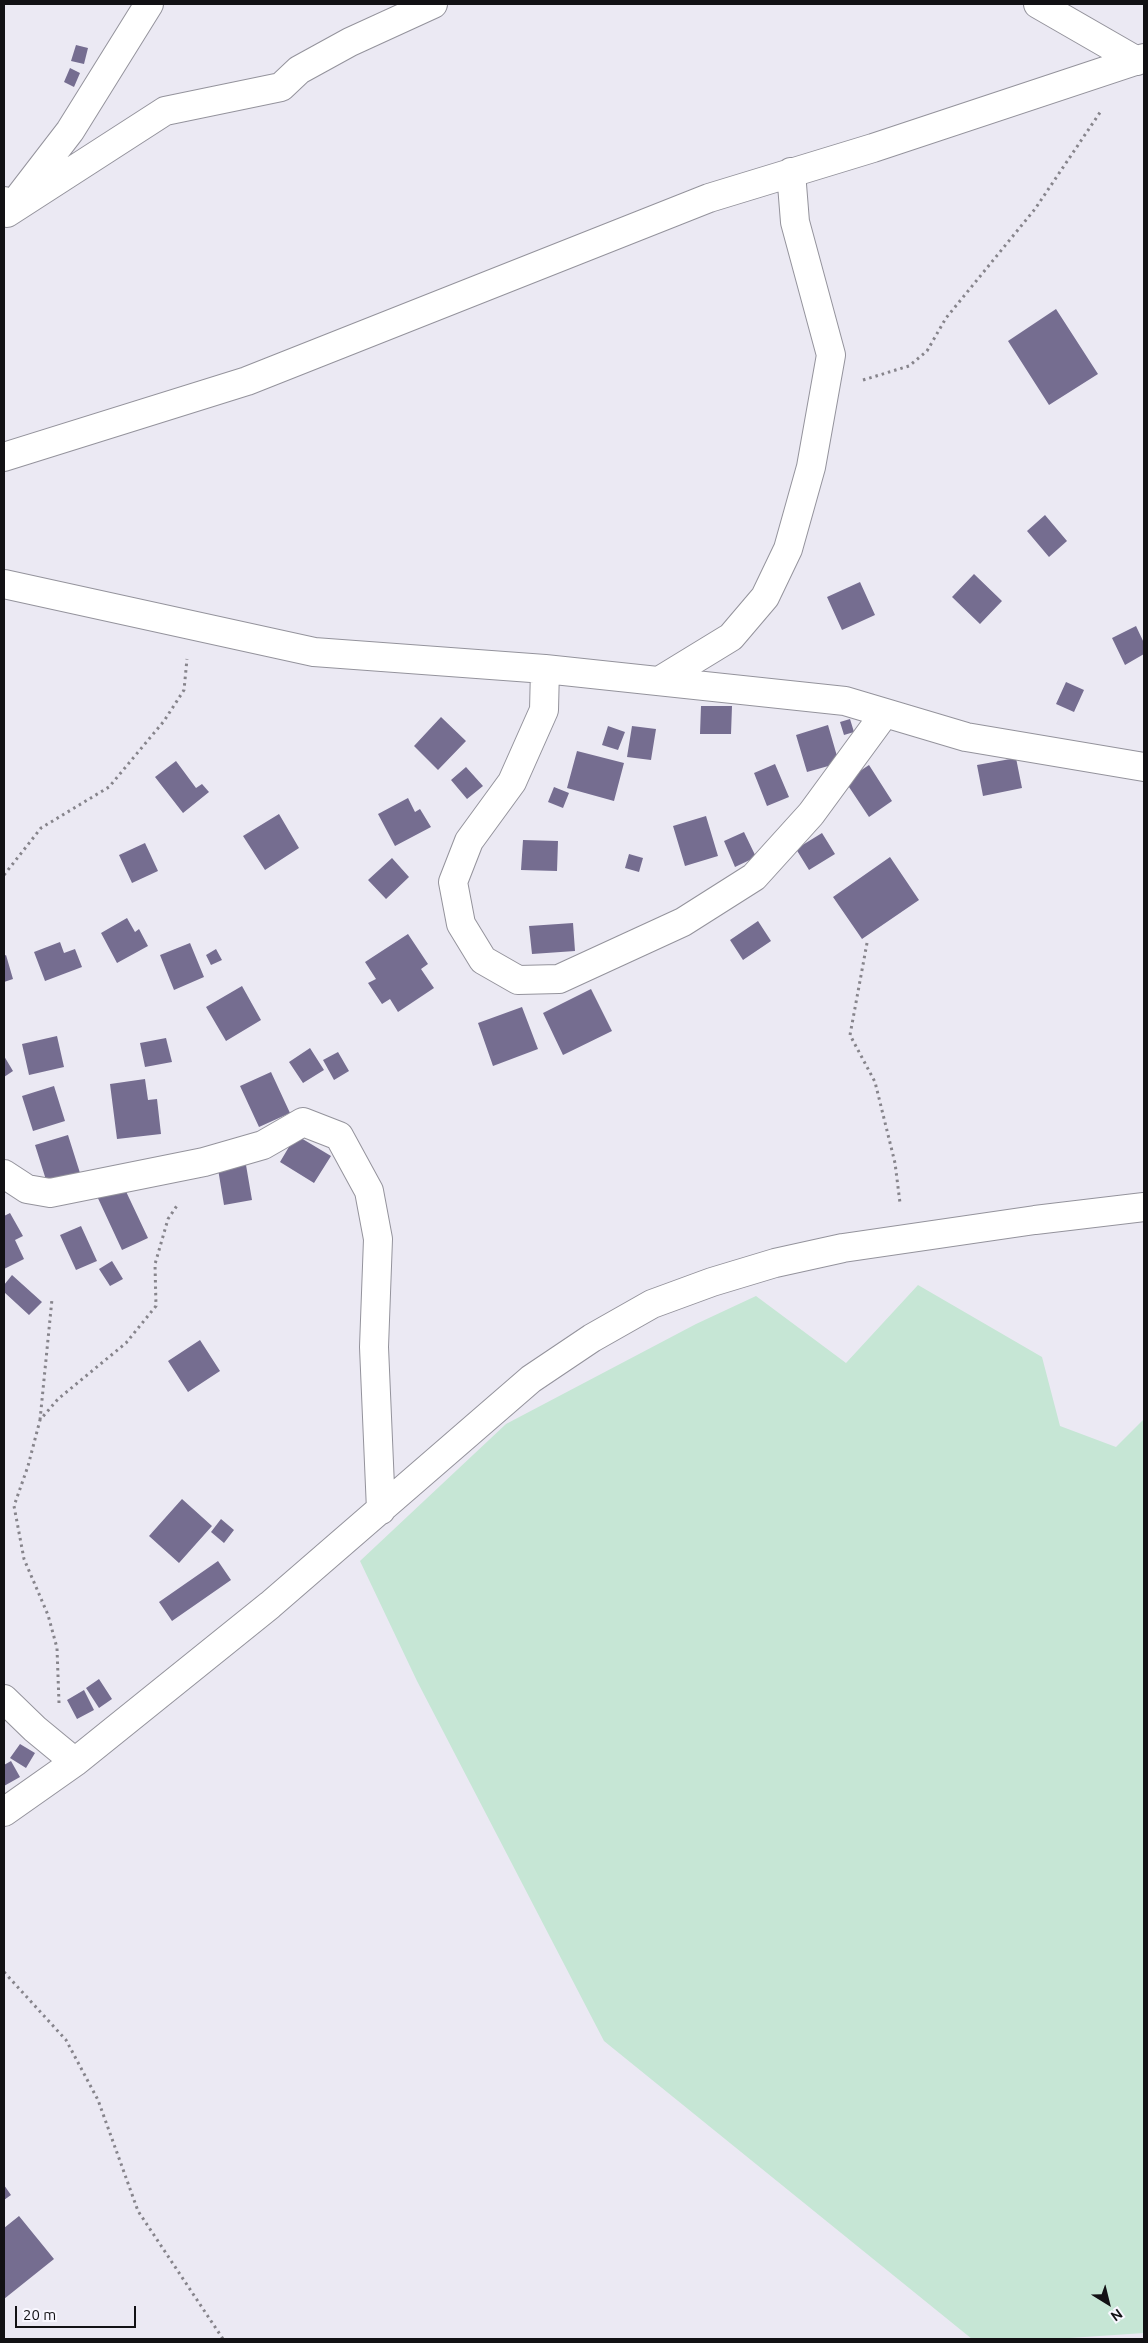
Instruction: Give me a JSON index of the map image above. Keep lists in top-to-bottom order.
{
  "scale_bar": "20 m",
  "north": "bottom right"
}
